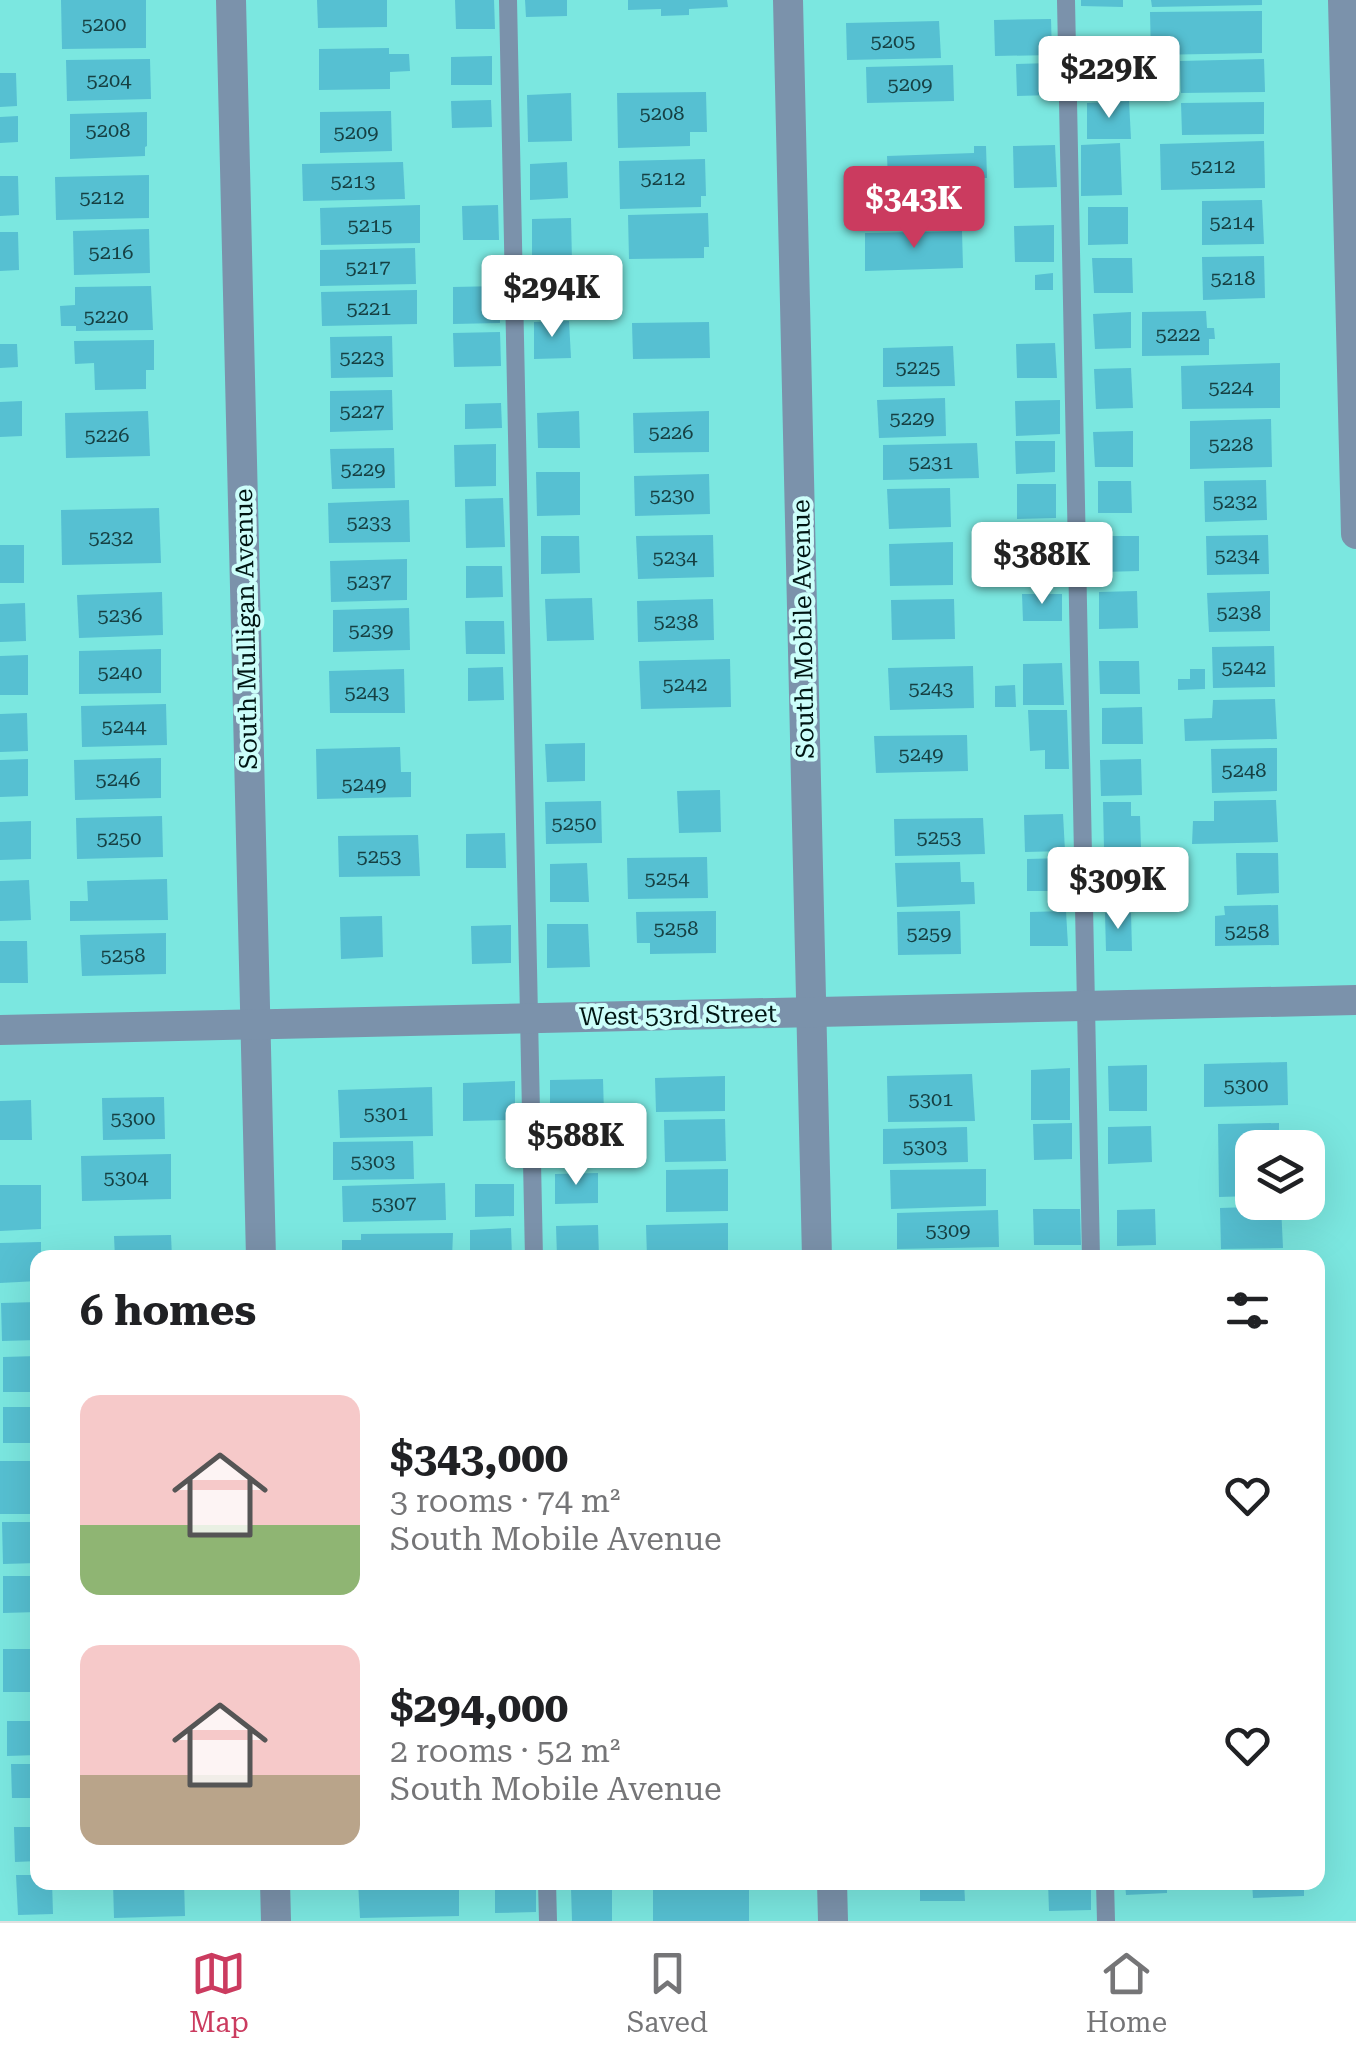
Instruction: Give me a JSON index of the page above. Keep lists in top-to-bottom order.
{
  "streets": {
    "street": ["South Mulligan Avenue", "South Mobile Avenue", "West 53rd Street"]
  },
  "crossings": [
    ["South Mulligan Avenue", "West 53rd Street"],
    ["South Mobile Avenue", "West 53rd Street"]
  ],
  "house_numbers": [
    "5200",
    "5205",
    "5204",
    "5209",
    "5208",
    "5208",
    "5209",
    "5212",
    "5212",
    "5213",
    "5212",
    "5214",
    "5215",
    "5216",
    "5217",
    "5218",
    "5221",
    "5220",
    "5222",
    "5223",
    "5225",
    "5224",
    "5227",
    "5229",
    "5226",
    "5226",
    "5228",
    "5231",
    "5229",
    "5230",
    "5232",
    "5233",
    "5232",
    "5234",
    "5234",
    "5237",
    "5238",
    "5236",
    "5238",
    "5239",
    "5242",
    "5240",
    "5242",
    "5243",
    "5243",
    "5244",
    "5249",
    "5248",
    "5246",
    "5249",
    "5250",
    "5253",
    "5250",
    "5253",
    "5254",
    "5258",
    "5258",
    "5259",
    "5258",
    "5300",
    "5301",
    "5301",
    "5300",
    "5303",
    "5303",
    "5304",
    "5307",
    "5309"
  ],
  "page": {
    "price": [
      "$229K",
      "$343K",
      "$294K",
      "$388K",
      "$309K",
      "$588K"
    ],
    "heading": "6 homes",
    "list": [
      {
        "name": "$343,000",
        "note": "3 rooms · 74 m² · South Mobile Avenue"
      },
      {
        "name": "$294,000",
        "note": "2 rooms · 52 m² · South Mobile Avenue"
      }
    ],
    "tabs": ["Map", "Saved", "Home"]
  }
}
